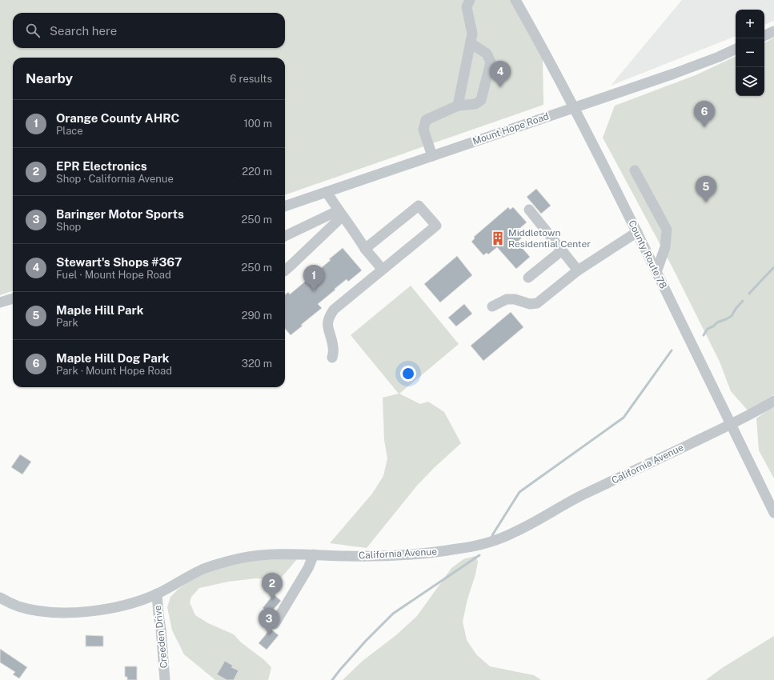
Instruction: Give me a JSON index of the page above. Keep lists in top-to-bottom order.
{
  "streets": {
    "street": [
      "Mount Hope Road",
      "County Route 78",
      "California Avenue",
      "Creeden Drive"
    ]
  },
  "crossings": [
    ["Mount Hope Road", "County Route 78"],
    ["County Route 78", "California Avenue"],
    ["California Avenue", "Creeden Drive"]
  ],
  "places": {
    "building": ["Middletown Residential Center"]
  },
  "page": {
    "map_buttons": ["+", "−"],
    "search": "Search here",
    "heading": ["Nearby", "6 results"],
    "pins": [
      "4",
      "6",
      "5",
      "1",
      "2",
      "3"
    ],
    "list": [
      {
        "mark": "1",
        "name": "Orange County AHRC",
        "note": "Place",
        "value": "100 m"
      },
      {
        "mark": "2",
        "name": "EPR Electronics",
        "note": "Shop · California Avenue",
        "value": "220 m"
      },
      {
        "mark": "3",
        "name": "Baringer Motor Sports",
        "note": "Shop",
        "value": "250 m"
      },
      {
        "mark": "4",
        "name": "Stewart's Shops #367",
        "note": "Fuel · Mount Hope Road",
        "value": "250 m"
      },
      {
        "mark": "5",
        "name": "Maple Hill Park",
        "note": "Park",
        "value": "290 m"
      },
      {
        "mark": "6",
        "name": "Maple Hill Dog Park",
        "note": "Park · Mount Hope Road",
        "value": "320 m"
      }
    ]
  }
}
